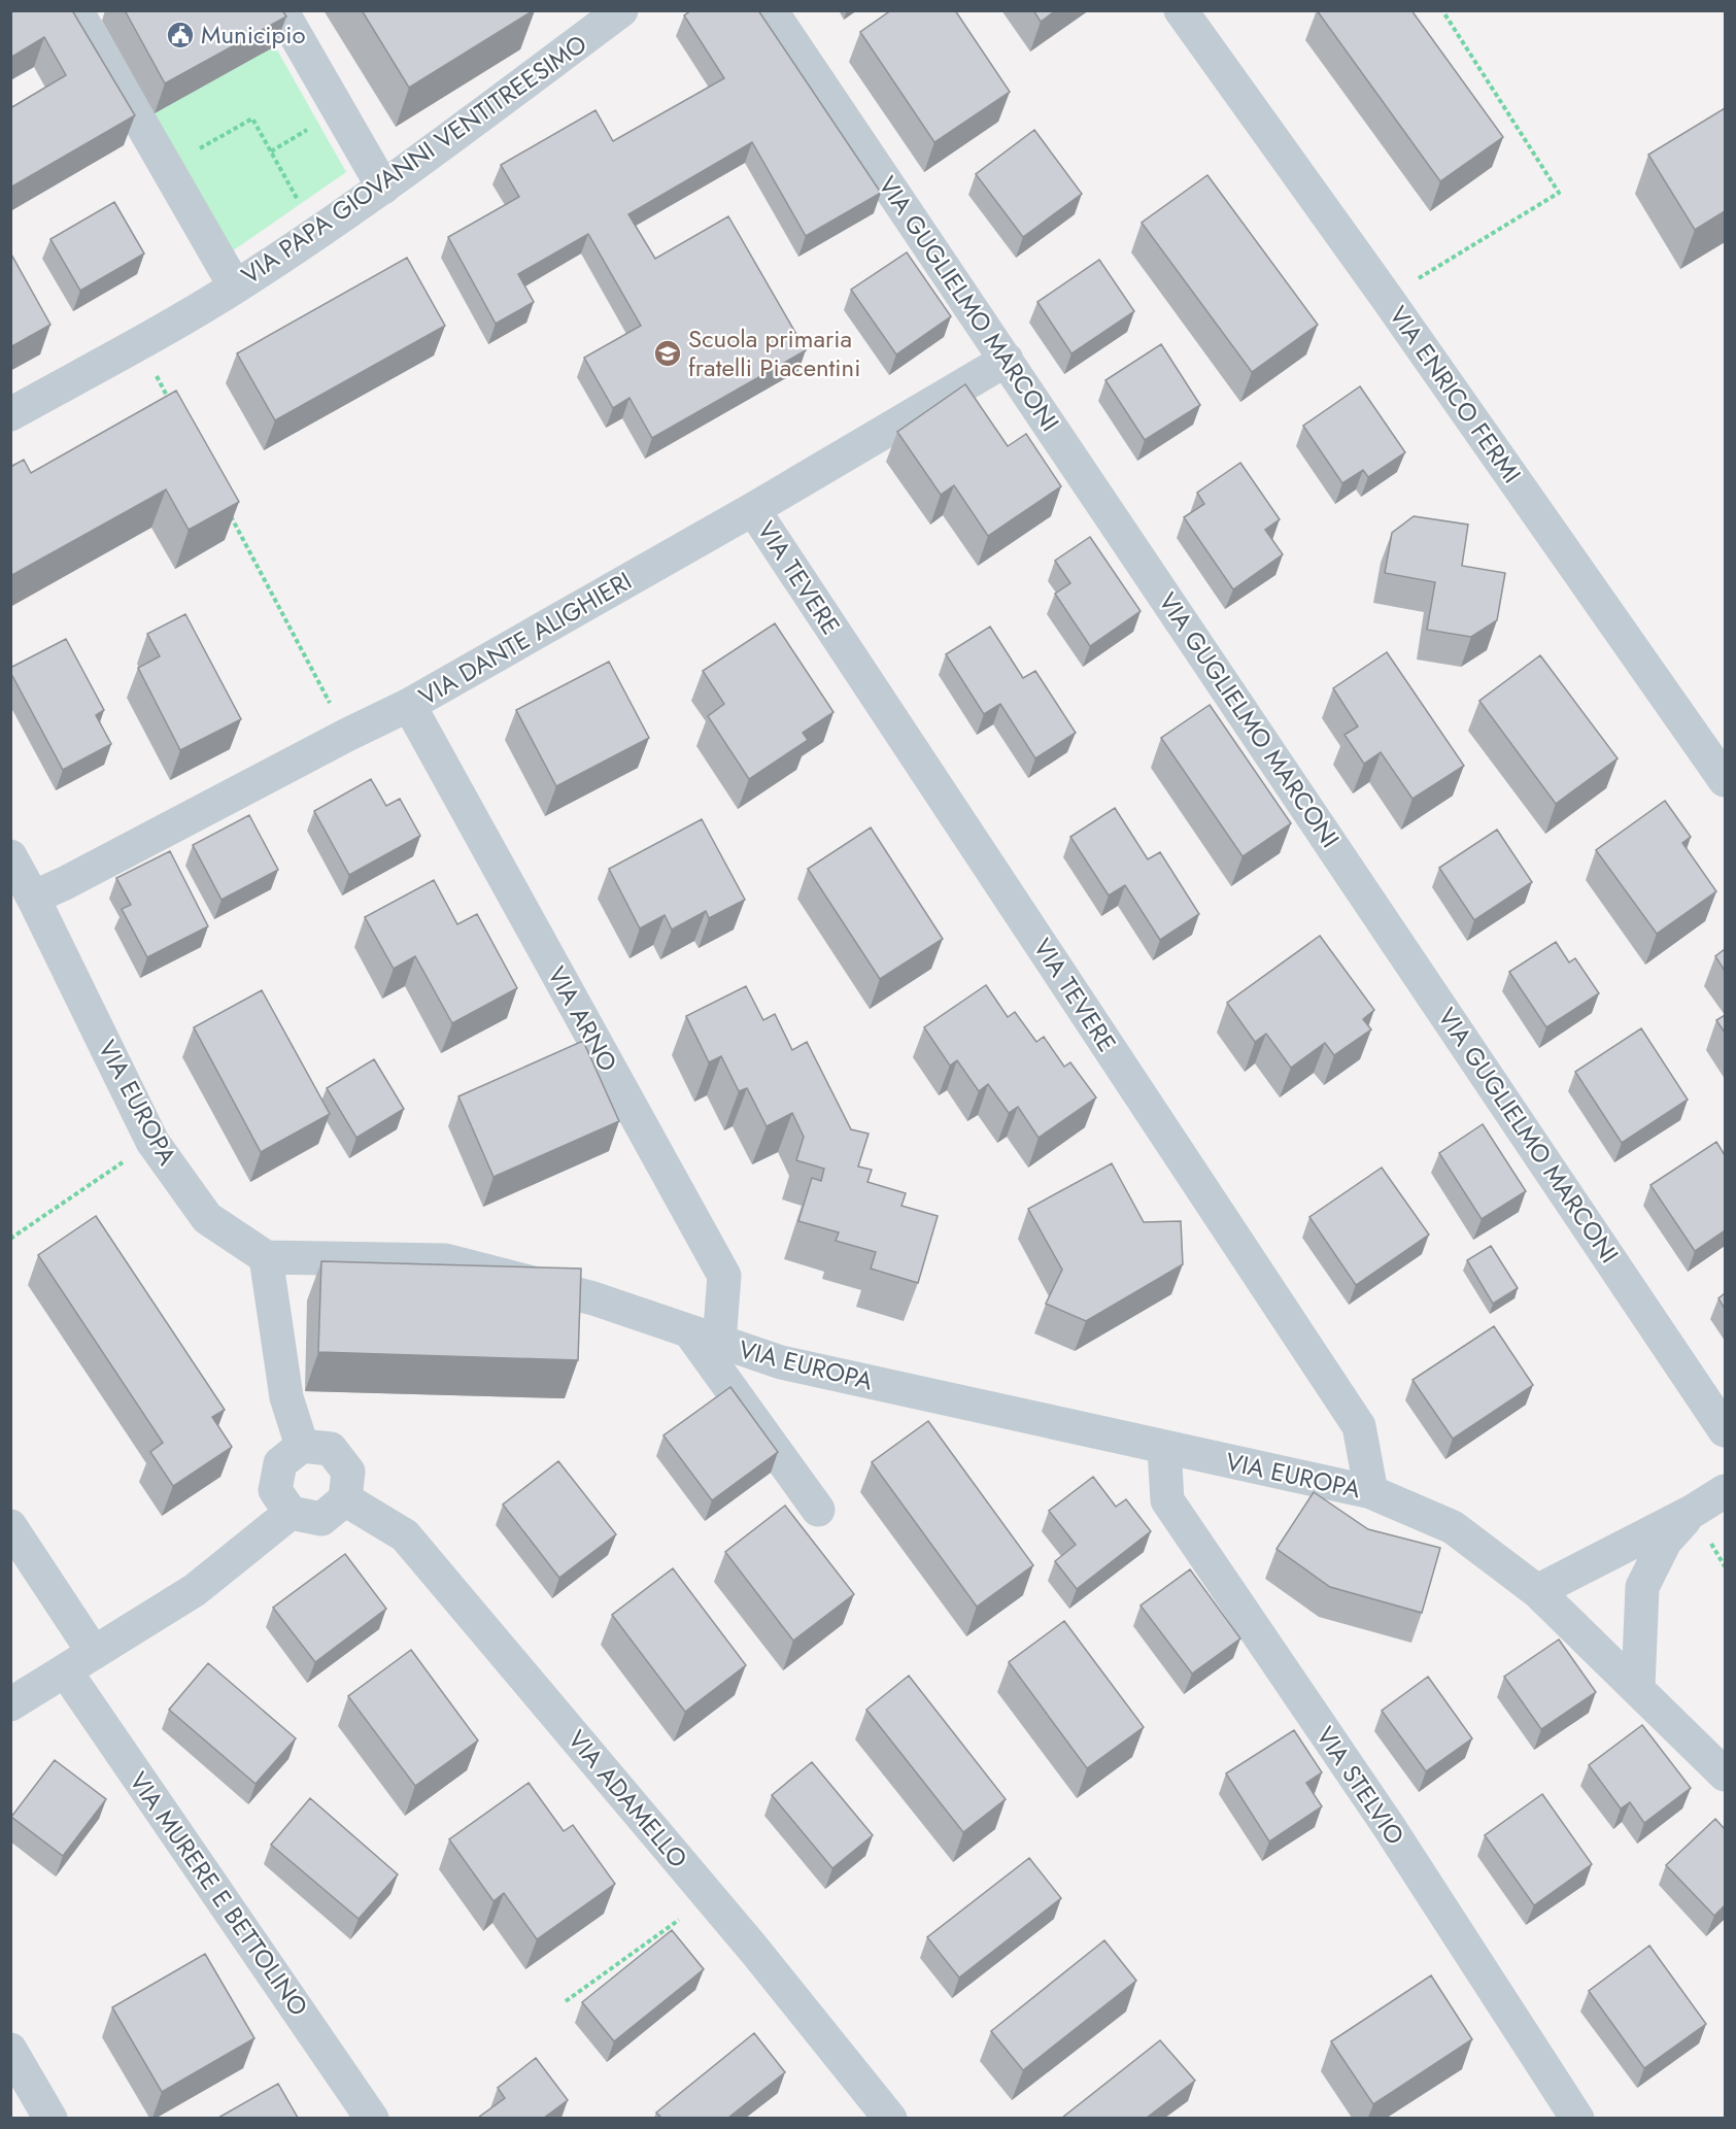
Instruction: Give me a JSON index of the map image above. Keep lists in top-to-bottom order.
{
  "streets": {
    "street": [
      "VIA PAPA GIOVANNI VENTITREESIMO",
      "VIA GUGLIELMO MARCONI",
      "VIA ENRICO FERMI",
      "VIA TEVERE",
      "VIA DANTE ALIGHIERI",
      "VIA ARNO",
      "VIA EUROPA",
      "VIA STELVIO",
      "VIA ADAMELLO",
      "VIA MURERE E BETTOLINO"
    ]
  },
  "crossings": [
    ["VIA GUGLIELMO MARCONI", "VIA DANTE ALIGHIERI"],
    ["VIA TEVERE", "VIA DANTE ALIGHIERI"],
    ["VIA TEVERE", "VIA EUROPA"],
    ["VIA DANTE ALIGHIERI", "VIA ARNO"],
    ["VIA DANTE ALIGHIERI", "VIA EUROPA"],
    ["VIA ARNO", "VIA EUROPA"],
    ["VIA EUROPA", "VIA STELVIO"]
  ],
  "places": {
    "public building": ["Municipio"],
    "school or university": ["Scuola primaria fratelli Piacentini"]
  }
}
